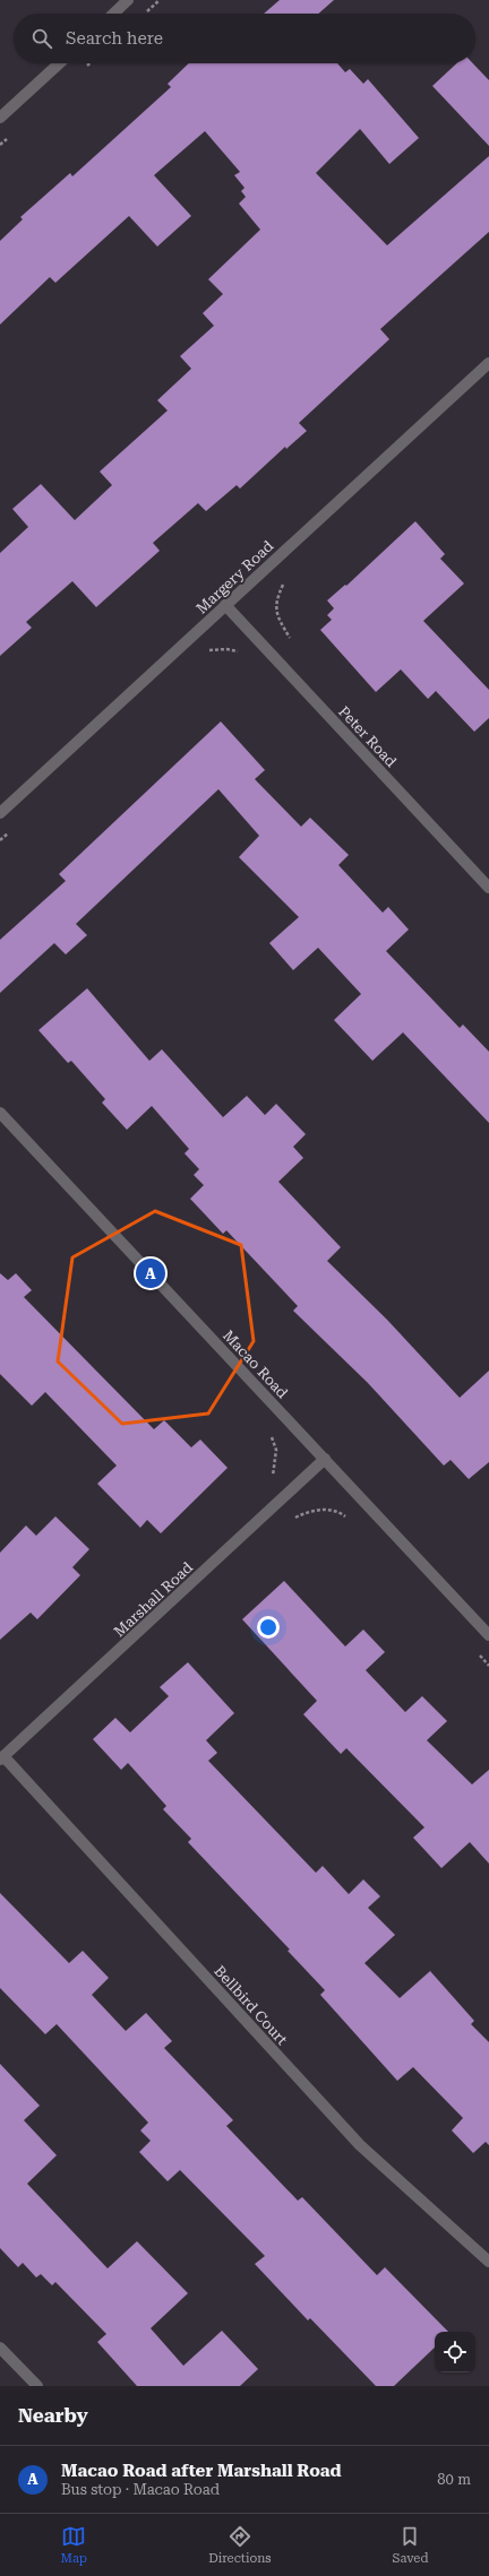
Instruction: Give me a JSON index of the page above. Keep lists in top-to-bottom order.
{
  "streets": {
    "street": [
      "Margery Road",
      "Peter Road",
      "Macao Road",
      "Marshall Road",
      "Bellbird Court"
    ]
  },
  "crossings": [
    ["Margery Road", "Peter Road"],
    ["Macao Road", "Marshall Road"],
    ["Marshall Road", "Bellbird Court"]
  ],
  "page": {
    "search": "Search here",
    "pins": "A",
    "heading": "Nearby",
    "list": [
      {
        "mark": "A",
        "name": "Macao Road after Marshall Road",
        "note": "Bus stop · Macao Road",
        "value": "80 m"
      }
    ],
    "nav": ["Map", "Directions", "Saved"]
  }
}
